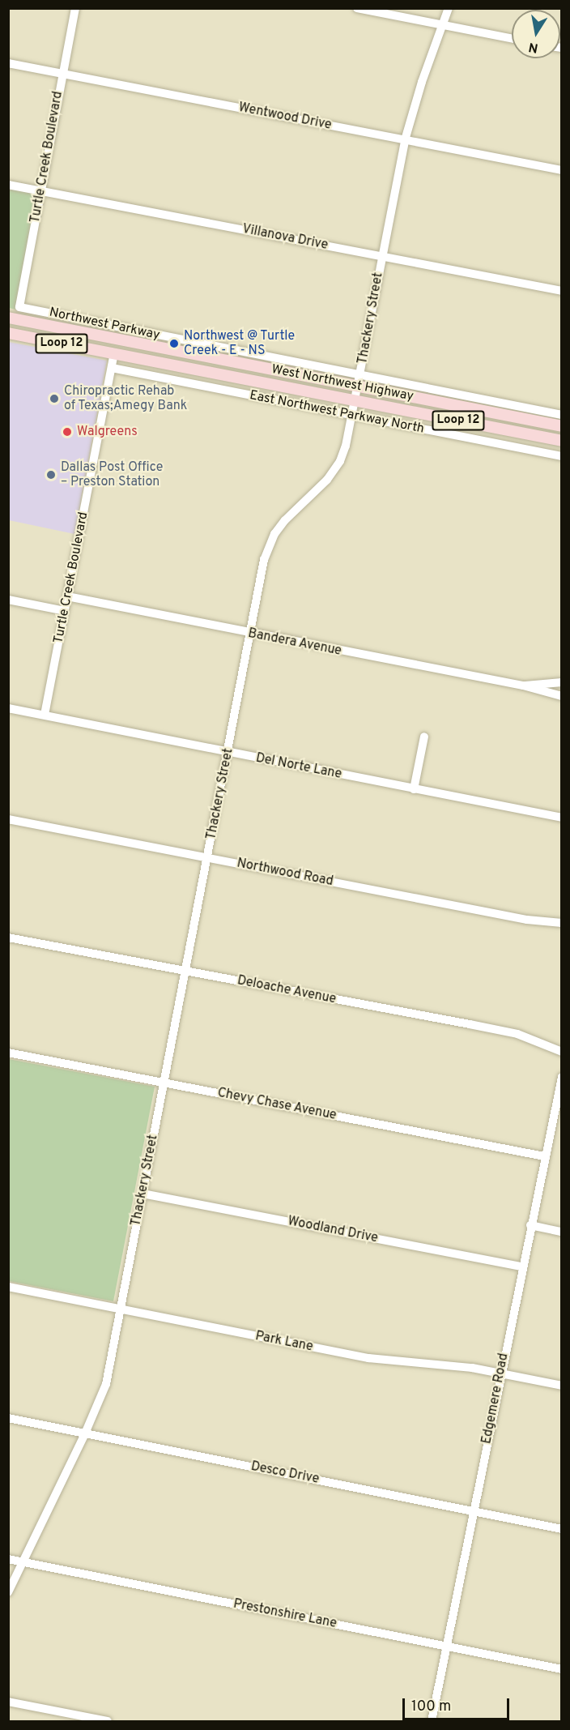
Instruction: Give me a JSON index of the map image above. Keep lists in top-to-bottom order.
{
  "streets": {
    "main road": ["Loop 12", "West Northwest Highway"],
    "street": [
      "Wentwood Drive",
      "Turtle Creek Boulevard",
      "Villanova Drive",
      "Thackery Street",
      "Northwest Parkway",
      "East Northwest Parkway North",
      "Bandera Avenue",
      "Del Norte Lane",
      "Northwood Road",
      "Deloache Avenue",
      "Chevy Chase Avenue",
      "Woodland Drive",
      "Park Lane",
      "Edgemere Road",
      "Desco Drive",
      "Prestonshire Lane"
    ]
  },
  "crossings": [
    ["Wentwood Drive", "Turtle Creek Boulevard"],
    ["Wentwood Drive", "Thackery Street"],
    ["Turtle Creek Boulevard", "Villanova Drive"],
    ["Turtle Creek Boulevard", "Northwest Parkway"],
    ["Turtle Creek Boulevard", "West Northwest Highway"],
    ["Turtle Creek Boulevard", "East Northwest Parkway North"],
    ["Turtle Creek Boulevard", "Bandera Avenue"],
    ["Turtle Creek Boulevard", "Del Norte Lane"],
    ["Villanova Drive", "Thackery Street"],
    ["Thackery Street", "Northwest Parkway"],
    ["Thackery Street", "West Northwest Highway"],
    ["Thackery Street", "East Northwest Parkway North"],
    ["Thackery Street", "Bandera Avenue"],
    ["Thackery Street", "Del Norte Lane"],
    ["Thackery Street", "Northwood Road"],
    ["Thackery Street", "Deloache Avenue"],
    ["Thackery Street", "Chevy Chase Avenue"],
    ["Thackery Street", "Woodland Drive"],
    ["Thackery Street", "Park Lane"],
    ["Thackery Street", "Desco Drive"],
    ["Thackery Street", "Prestonshire Lane"],
    ["Northwest Parkway", "West Northwest Highway"],
    ["Chevy Chase Avenue", "Edgemere Road"],
    ["Woodland Drive", "Edgemere Road"],
    ["Park Lane", "Edgemere Road"],
    ["Edgemere Road", "Desco Drive"],
    ["Edgemere Road", "Prestonshire Lane"]
  ],
  "places": [
    "Northwest @ Turtle Creek - E - NS",
    "Chiropractic Rehab of Texas;Amegy Bank",
    "Walgreens",
    "Dallas Post Office – Preston Station"
  ],
  "scale_bar": "100 m",
  "north": "bottom"
}
